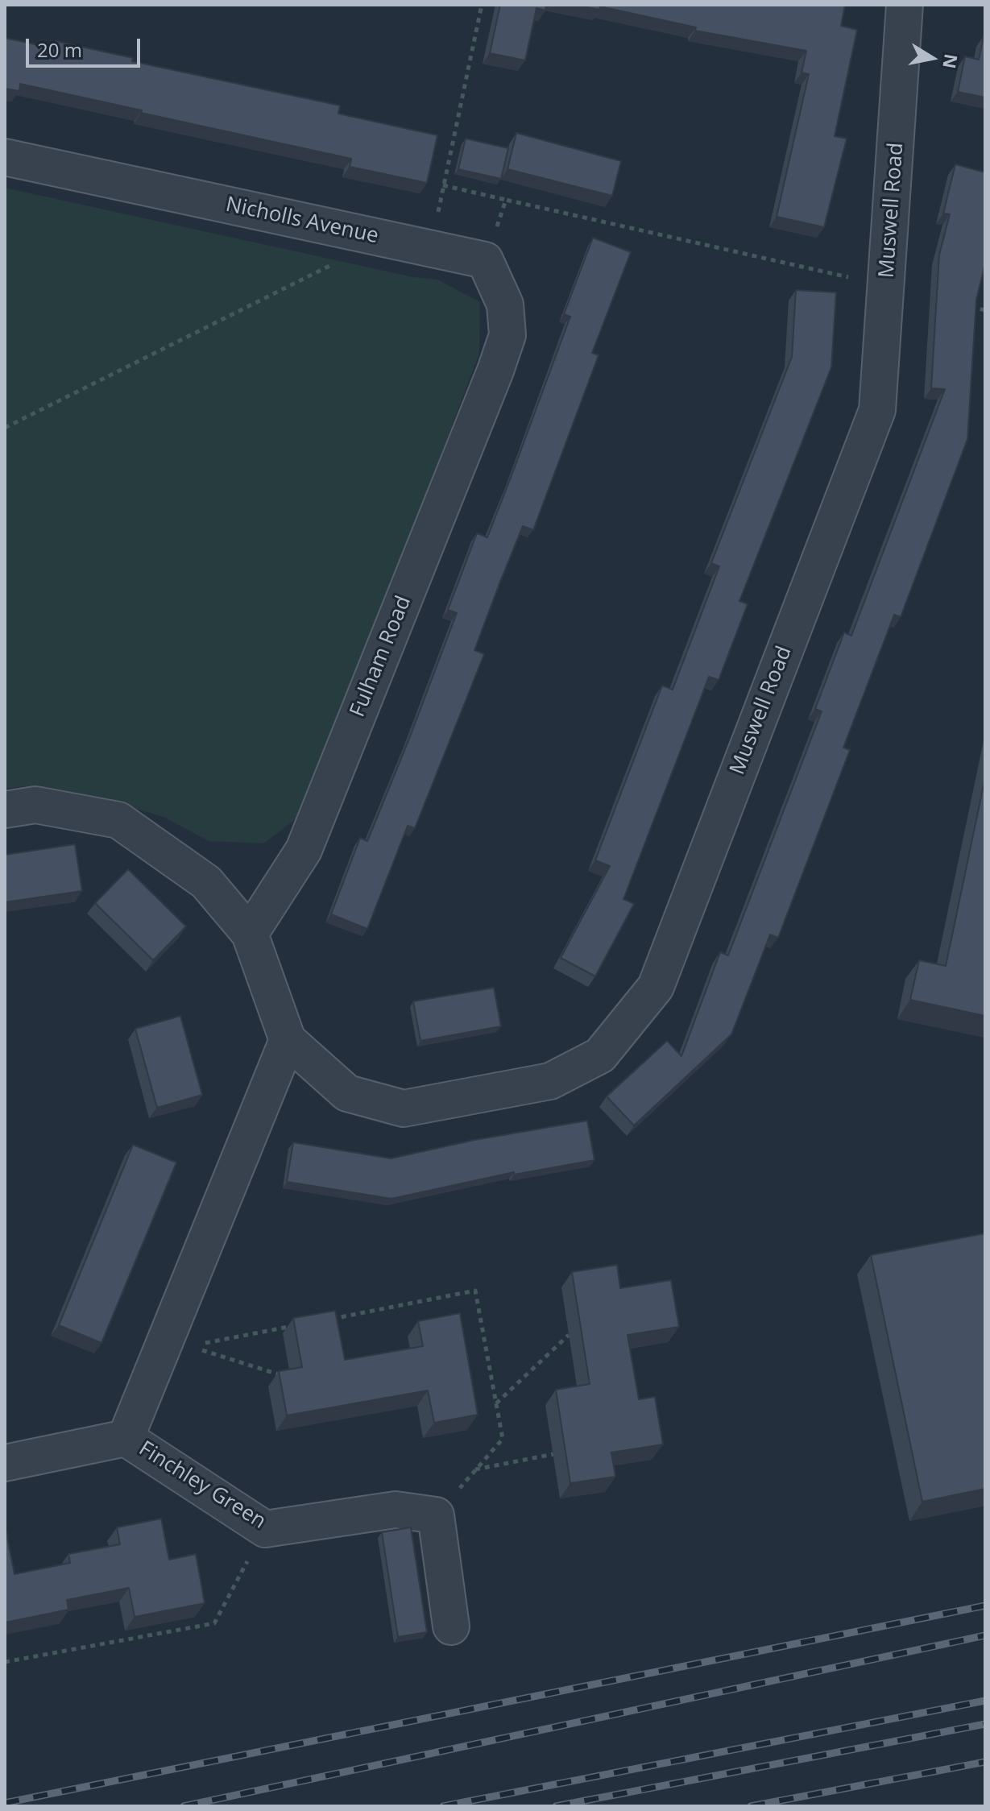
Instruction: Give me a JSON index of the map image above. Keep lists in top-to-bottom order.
{
  "streets": {
    "street": [
      "Muswell Road",
      "Nicholls Avenue",
      "Fulham Road",
      "Finchley Green"
    ]
  },
  "crossings": [
    ["Muswell Road", "Finchley Green"],
    ["Nicholls Avenue", "Fulham Road"]
  ],
  "scale_bar": "20 m",
  "north": "right"
}
